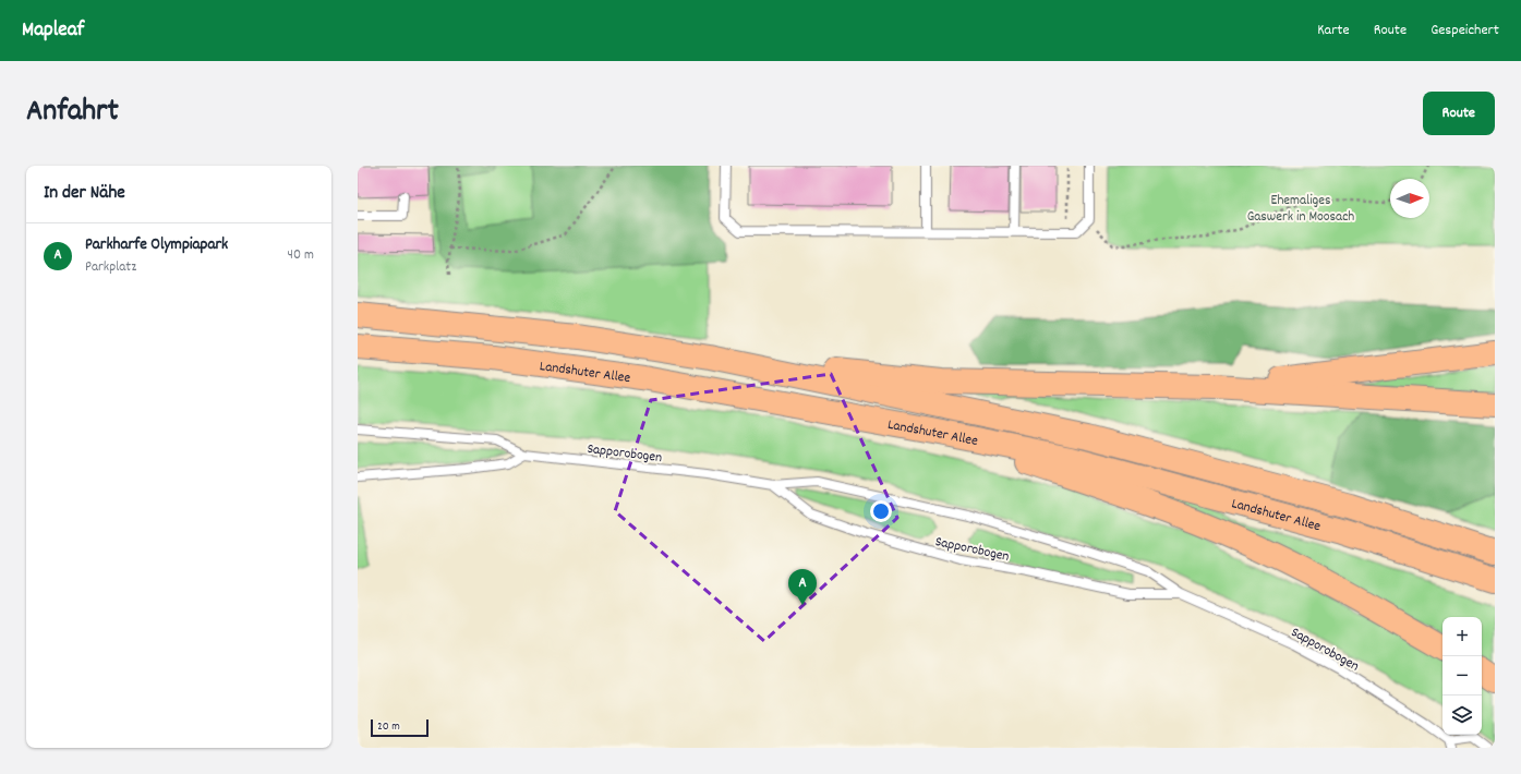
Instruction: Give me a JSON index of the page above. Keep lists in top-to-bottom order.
{
  "streets": {
    "highway": ["Landshuter Allee"],
    "lane": ["Sapporobogen"]
  },
  "parks": ["Ehemaliges Gaswerk in Moosach"],
  "scale_bar": "20 m",
  "north": "right",
  "page": {
    "header": "Mapleaf",
    "nav": ["Karte", "Route", "Gespeichert"],
    "title": "Anfahrt",
    "buttons": "Route",
    "heading": "In der Nähe",
    "list": [
      {
        "mark": "A",
        "name": "Parkharfe Olympiapark",
        "note": "Parkplatz",
        "value": "40 m"
      }
    ],
    "pins": "A",
    "map_buttons": ["+", "−"],
    "scale": "20 m"
  }
}
